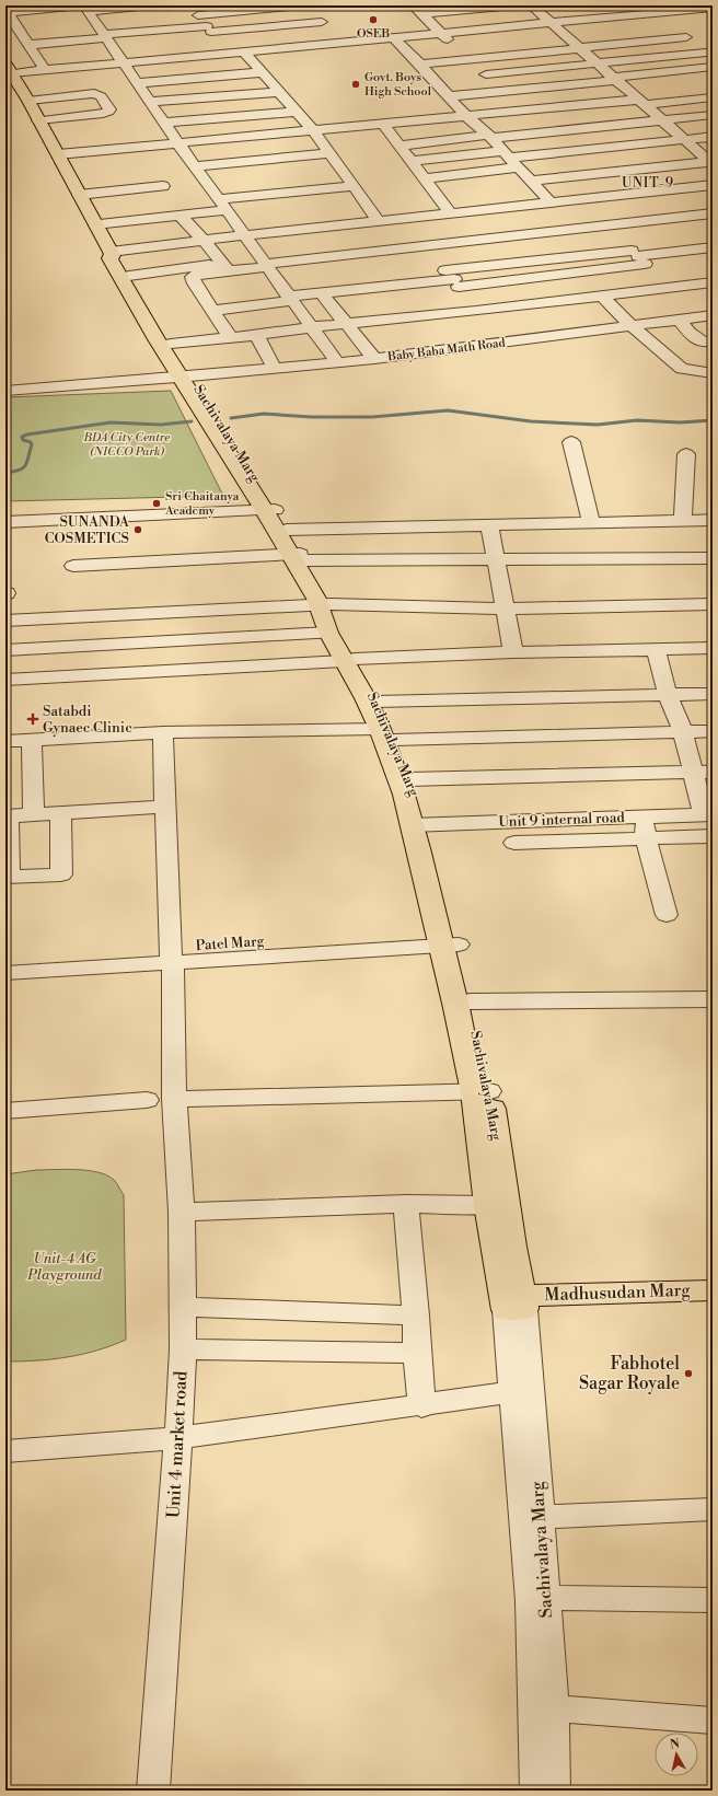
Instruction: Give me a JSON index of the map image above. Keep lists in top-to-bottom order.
{
  "streets": {
    "main road": ["Sachivalaya Marg", "Madhusudan Marg"],
    "street": [
      "Baby Baba Math Road",
      "Unit 9 internal road",
      "Patel Marg",
      "Unit 4 market road"
    ]
  },
  "crossings": [
    ["Baby Baba Math Road", "Sachivalaya Marg"],
    ["Sachivalaya Marg", "Unit 9 internal road"],
    ["Sachivalaya Marg", "Patel Marg"],
    ["Sachivalaya Marg", "Madhusudan Marg"],
    ["Patel Marg", "Unit 4 market road"]
  ],
  "districts": ["UNIT-9"],
  "parks": ["BDA City Centre (NICCO Park)", "Unit-4 AG Playground"],
  "places": {
    "other": [
      "OSEB",
      "Govt. Boys High School",
      "Sri Chaitanya Academy",
      "SUNANDA COSMETICS",
      "Fabhotel Sagar Royale"
    ],
    "health": ["Satabdi Gynaec Clinic"]
  },
  "north": "top"
}
